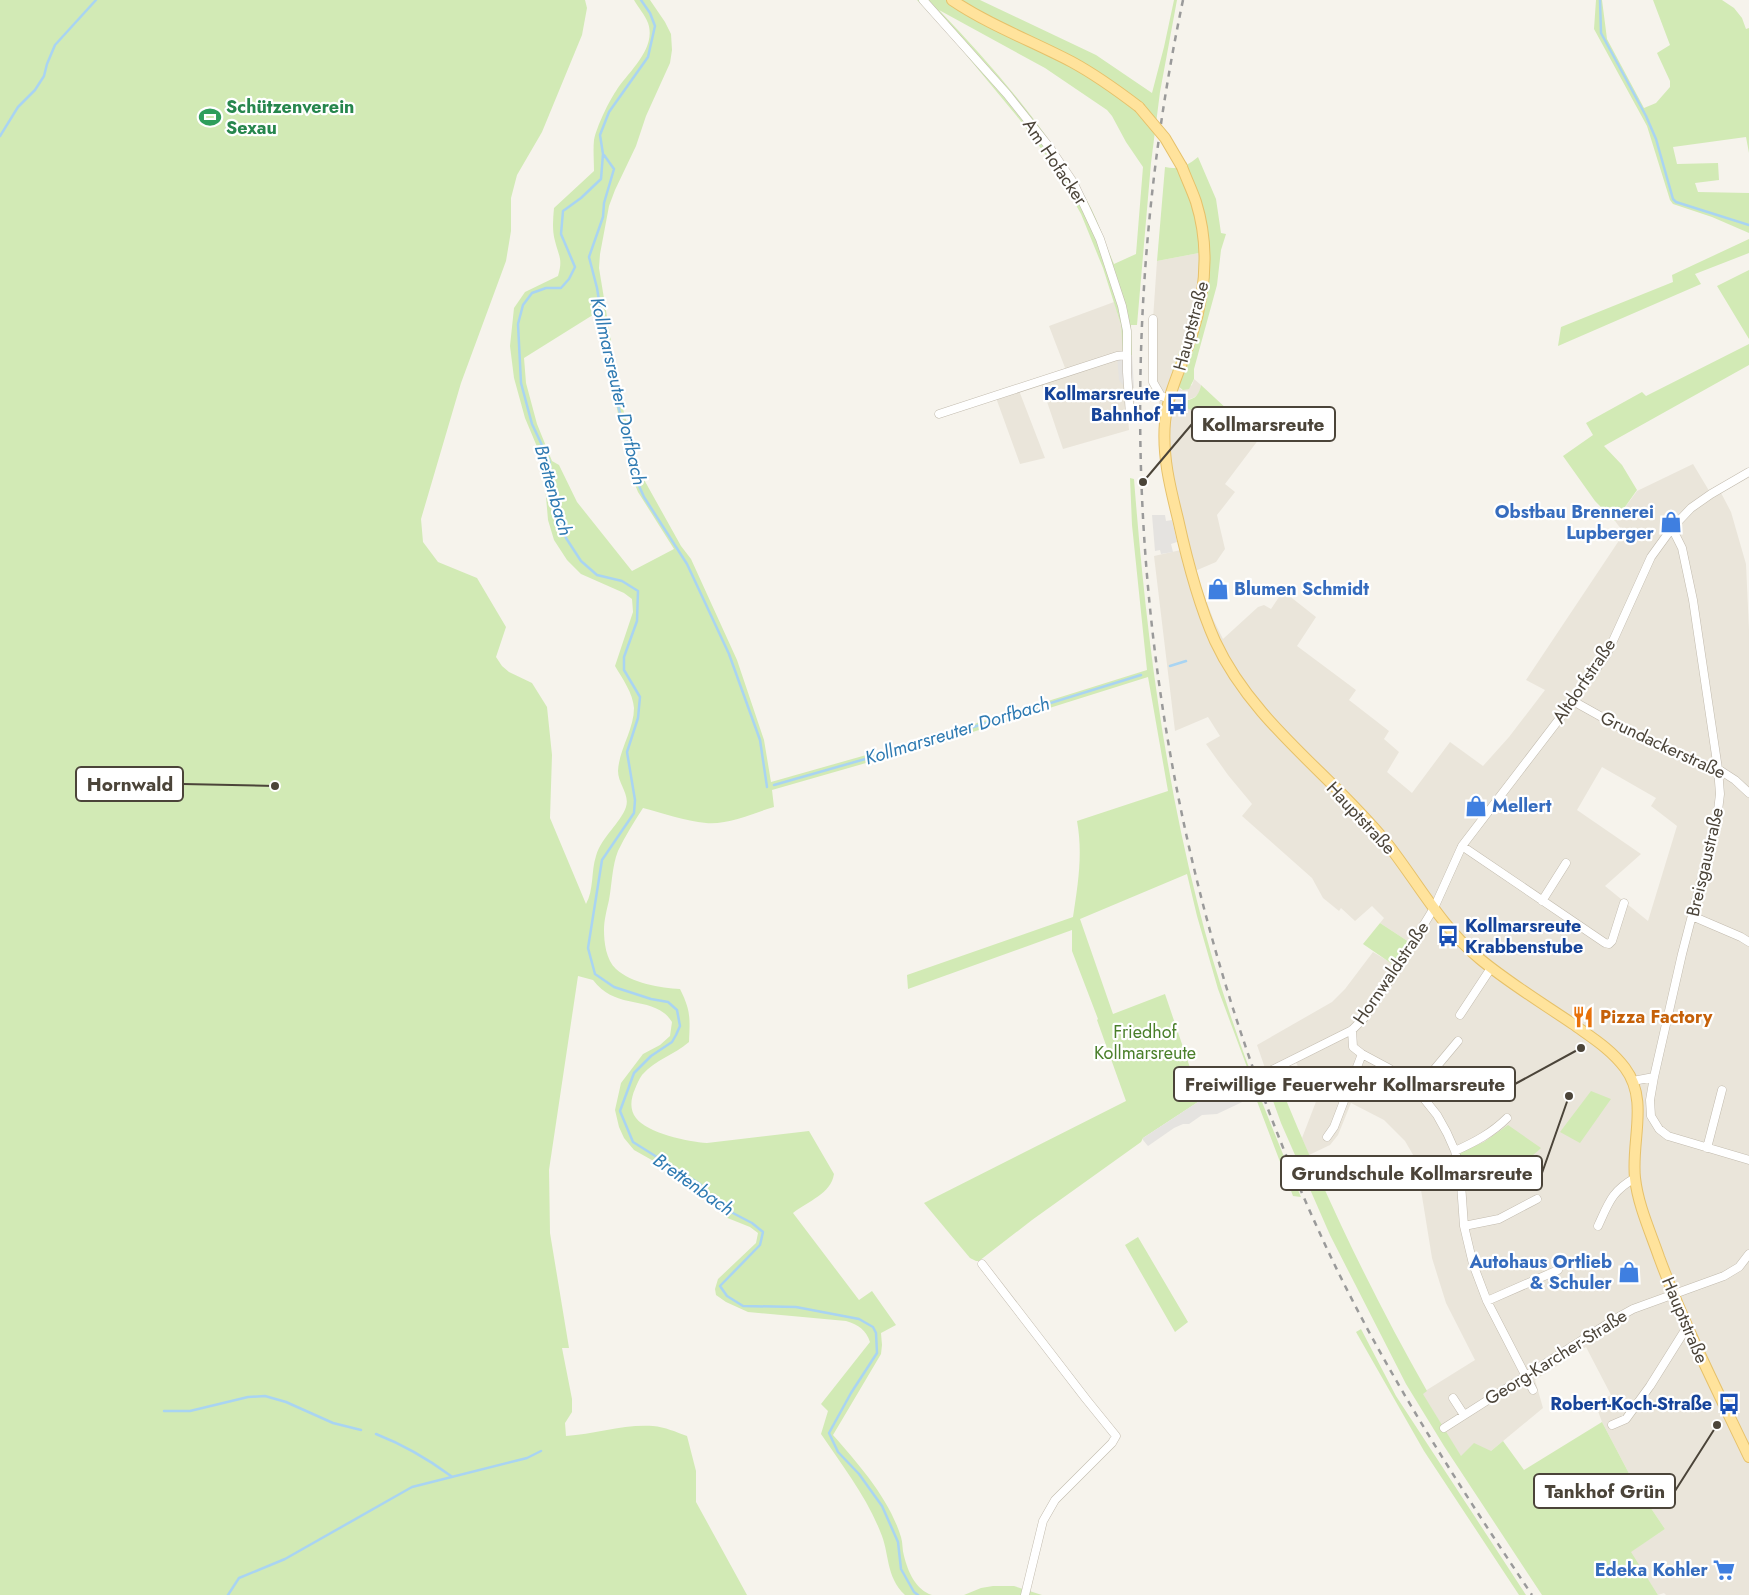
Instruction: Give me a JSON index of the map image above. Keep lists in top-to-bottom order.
{
  "streets": {
    "main road": ["Hauptstraße"],
    "street": [
      "Am Hofacker",
      "Altdorfstraße",
      "Grundackerstraße",
      "Breisgaustraße",
      "Hornwaldstraße",
      "Georg-Karcher-Straße"
    ]
  },
  "crossings": [
    ["Hauptstraße", "Altdorfstraße"],
    ["Hauptstraße", "Hornwaldstraße"],
    ["Hauptstraße", "Georg-Karcher-Straße"],
    ["Altdorfstraße", "Grundackerstraße"],
    ["Altdorfstraße", "Breisgaustraße"],
    ["Altdorfstraße", "Hornwaldstraße"],
    ["Grundackerstraße", "Breisgaustraße"]
  ],
  "water": ["Kollmarsreuter Dorfbach", "Brettenbach"],
  "parks": ["Friedhof Kollmarsreute"],
  "places": {
    "sports": ["Schützenverein Sexau"],
    "bus stop": ["Kollmarsreute Bahnhof", "Kollmarsreute Krabbenstube", "Robert-Koch-Straße"],
    "other": [
      "Kollmarsreute",
      "Hornwald",
      "Freiwillige Feuerwehr Kollmarsreute",
      "Grundschule Kollmarsreute",
      "Tankhof Grün"
    ],
    "shop": [
      "Obstbau Brennerei Lupberger",
      "Blumen Schmidt",
      "Mellert",
      "Autohaus Ortlieb & Schuler"
    ],
    "restaurant": ["Pizza Factory"],
    "supermarket": ["Edeka Kohler"]
  }
}
